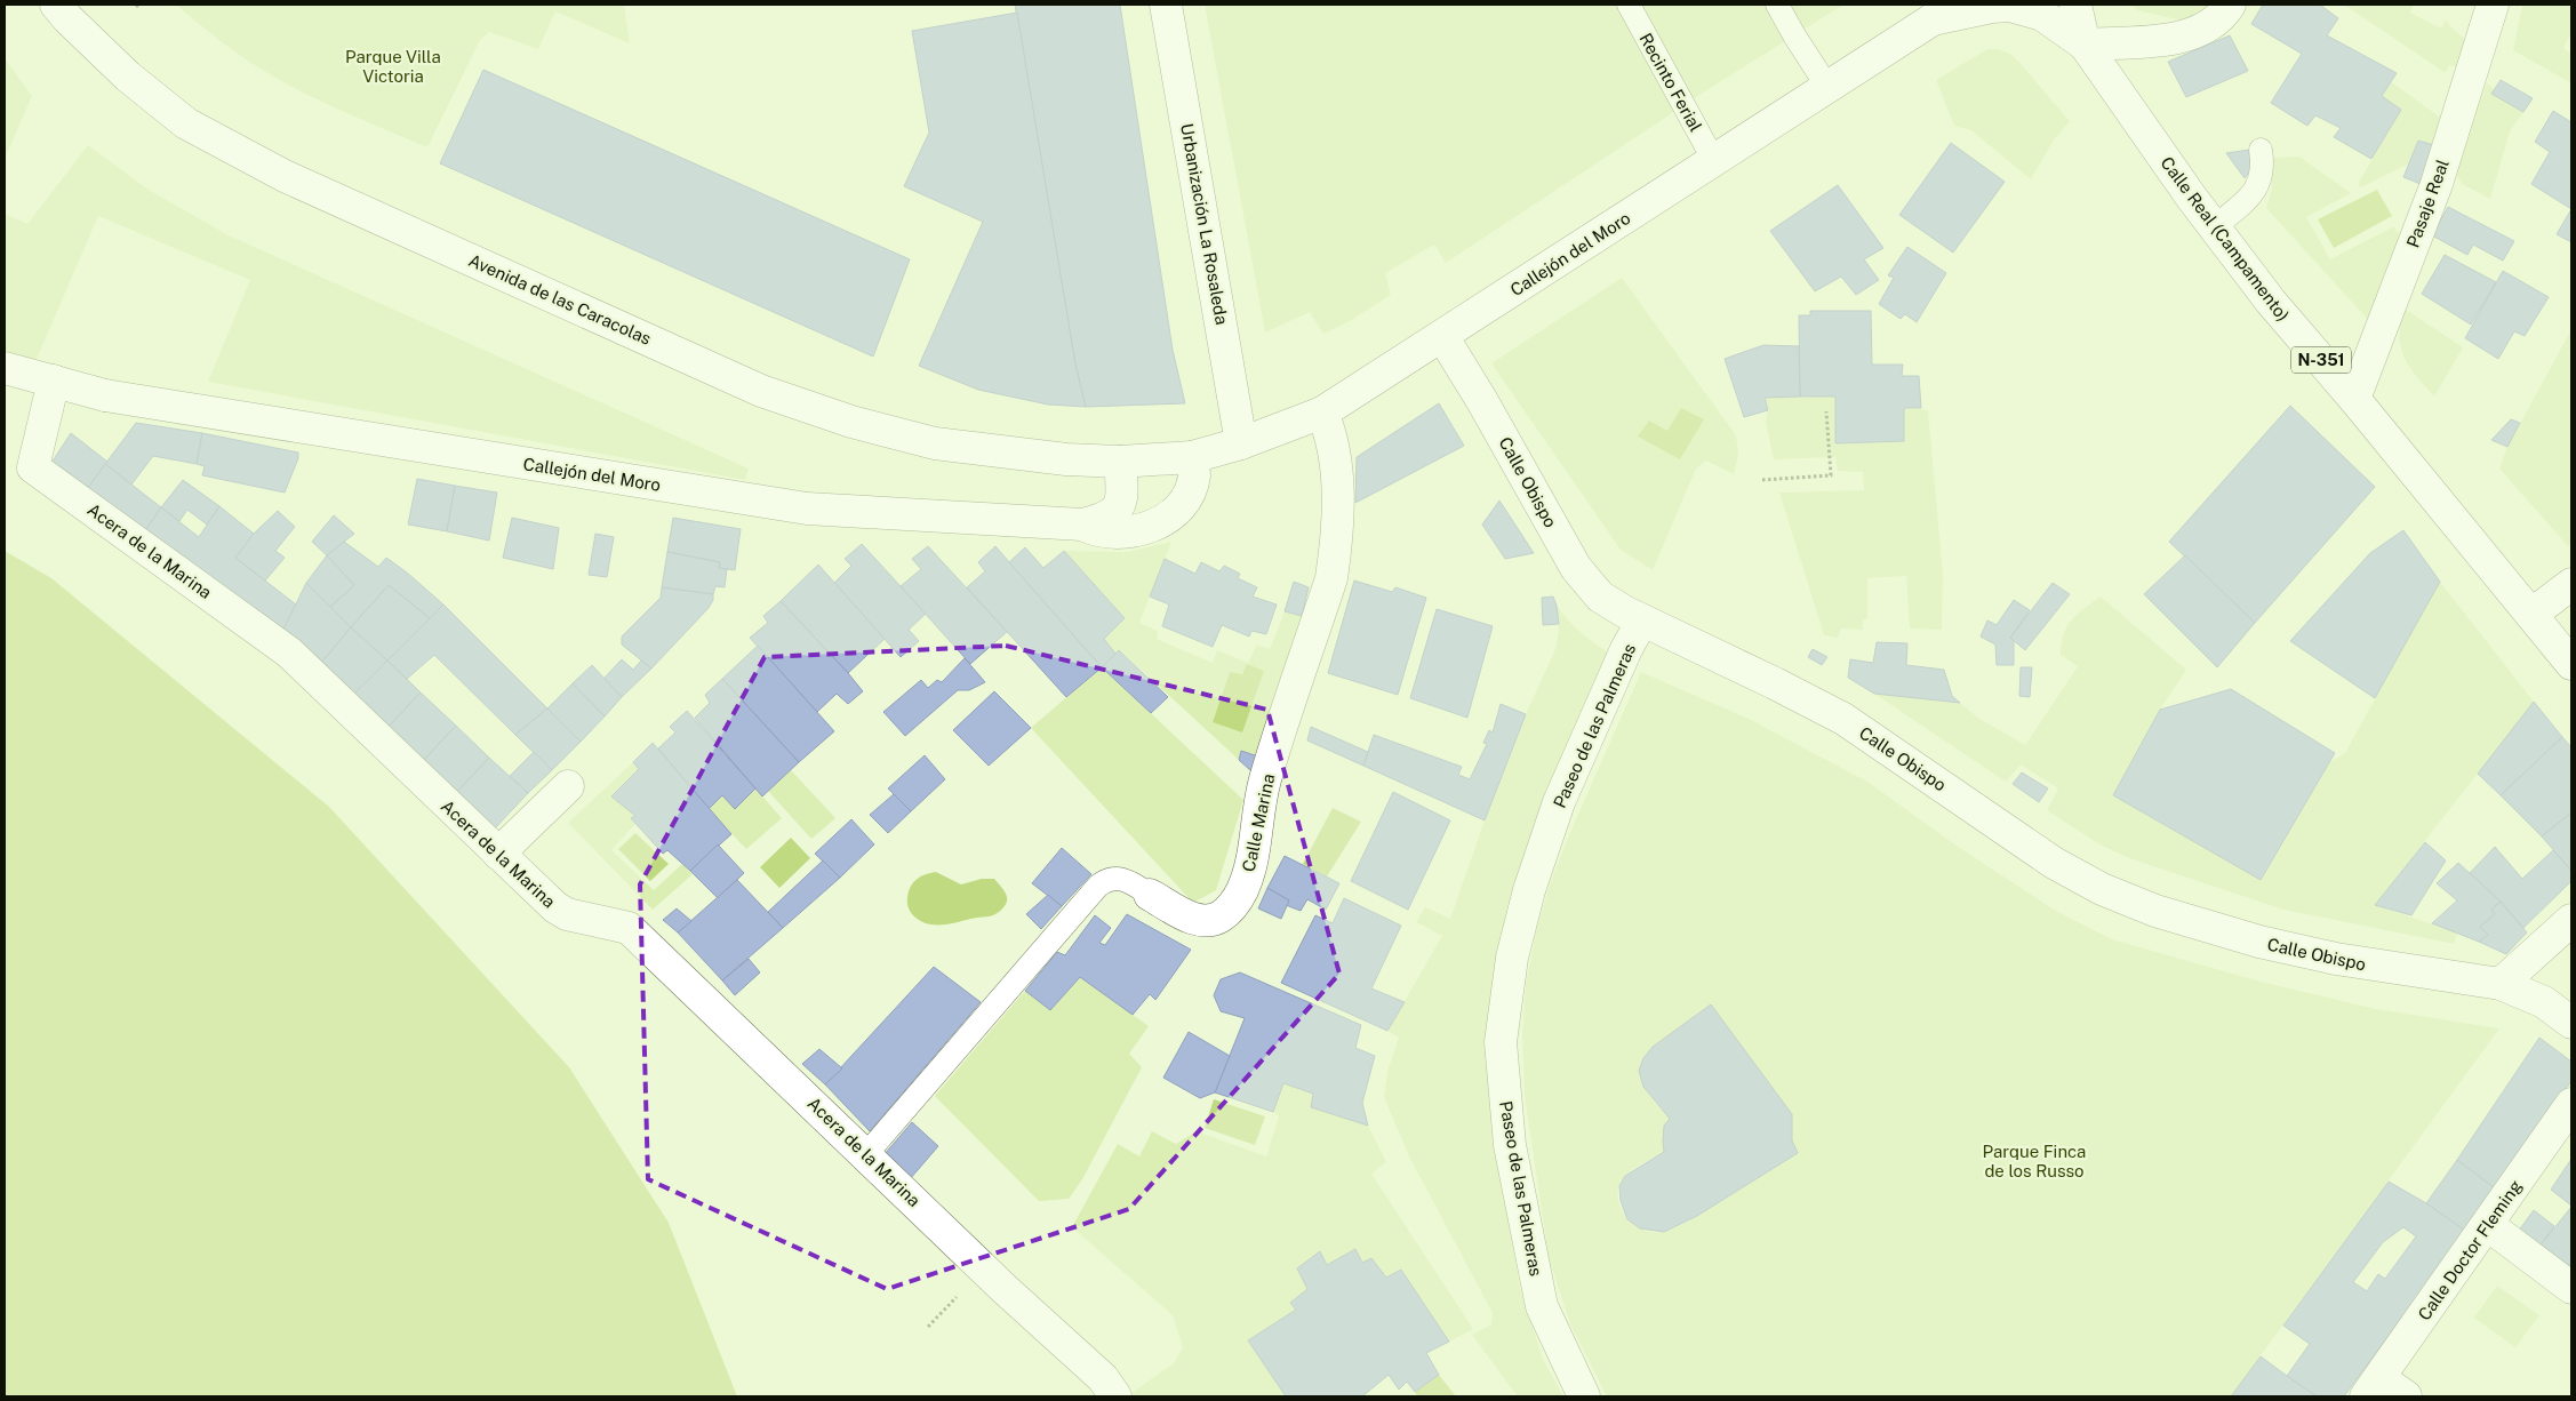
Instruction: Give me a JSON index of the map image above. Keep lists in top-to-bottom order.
{
  "streets": {
    "main road": [
      "Pasaje Real",
      "Urbanización La Rosaleda",
      "Calle Real (Campamento)",
      "Callejón del Moro",
      "Avenida de las Caracolas",
      "N-351",
      "Calle Obispo",
      "Acera de la Marina",
      "Paseo de las Palmeras",
      "Calle Marina",
      "Calle Doctor Fleming"
    ],
    "lane": ["Recinto Ferial"]
  },
  "crossings": [
    ["Recinto Ferial", "Callejón del Moro"],
    ["Pasaje Real", "Calle Real (Campamento)"],
    ["Urbanización La Rosaleda", "Callejón del Moro"],
    ["Callejón del Moro", "Avenida de las Caracolas"],
    ["Callejón del Moro", "Calle Obispo"],
    ["Callejón del Moro", "Acera de la Marina"],
    ["Callejón del Moro", "Calle Marina"],
    ["Calle Obispo", "Paseo de las Palmeras"],
    ["Acera de la Marina", "Calle Marina"]
  ],
  "parks": ["Parque Villa Victoria", "Parque Finca de los Russo"]
}
